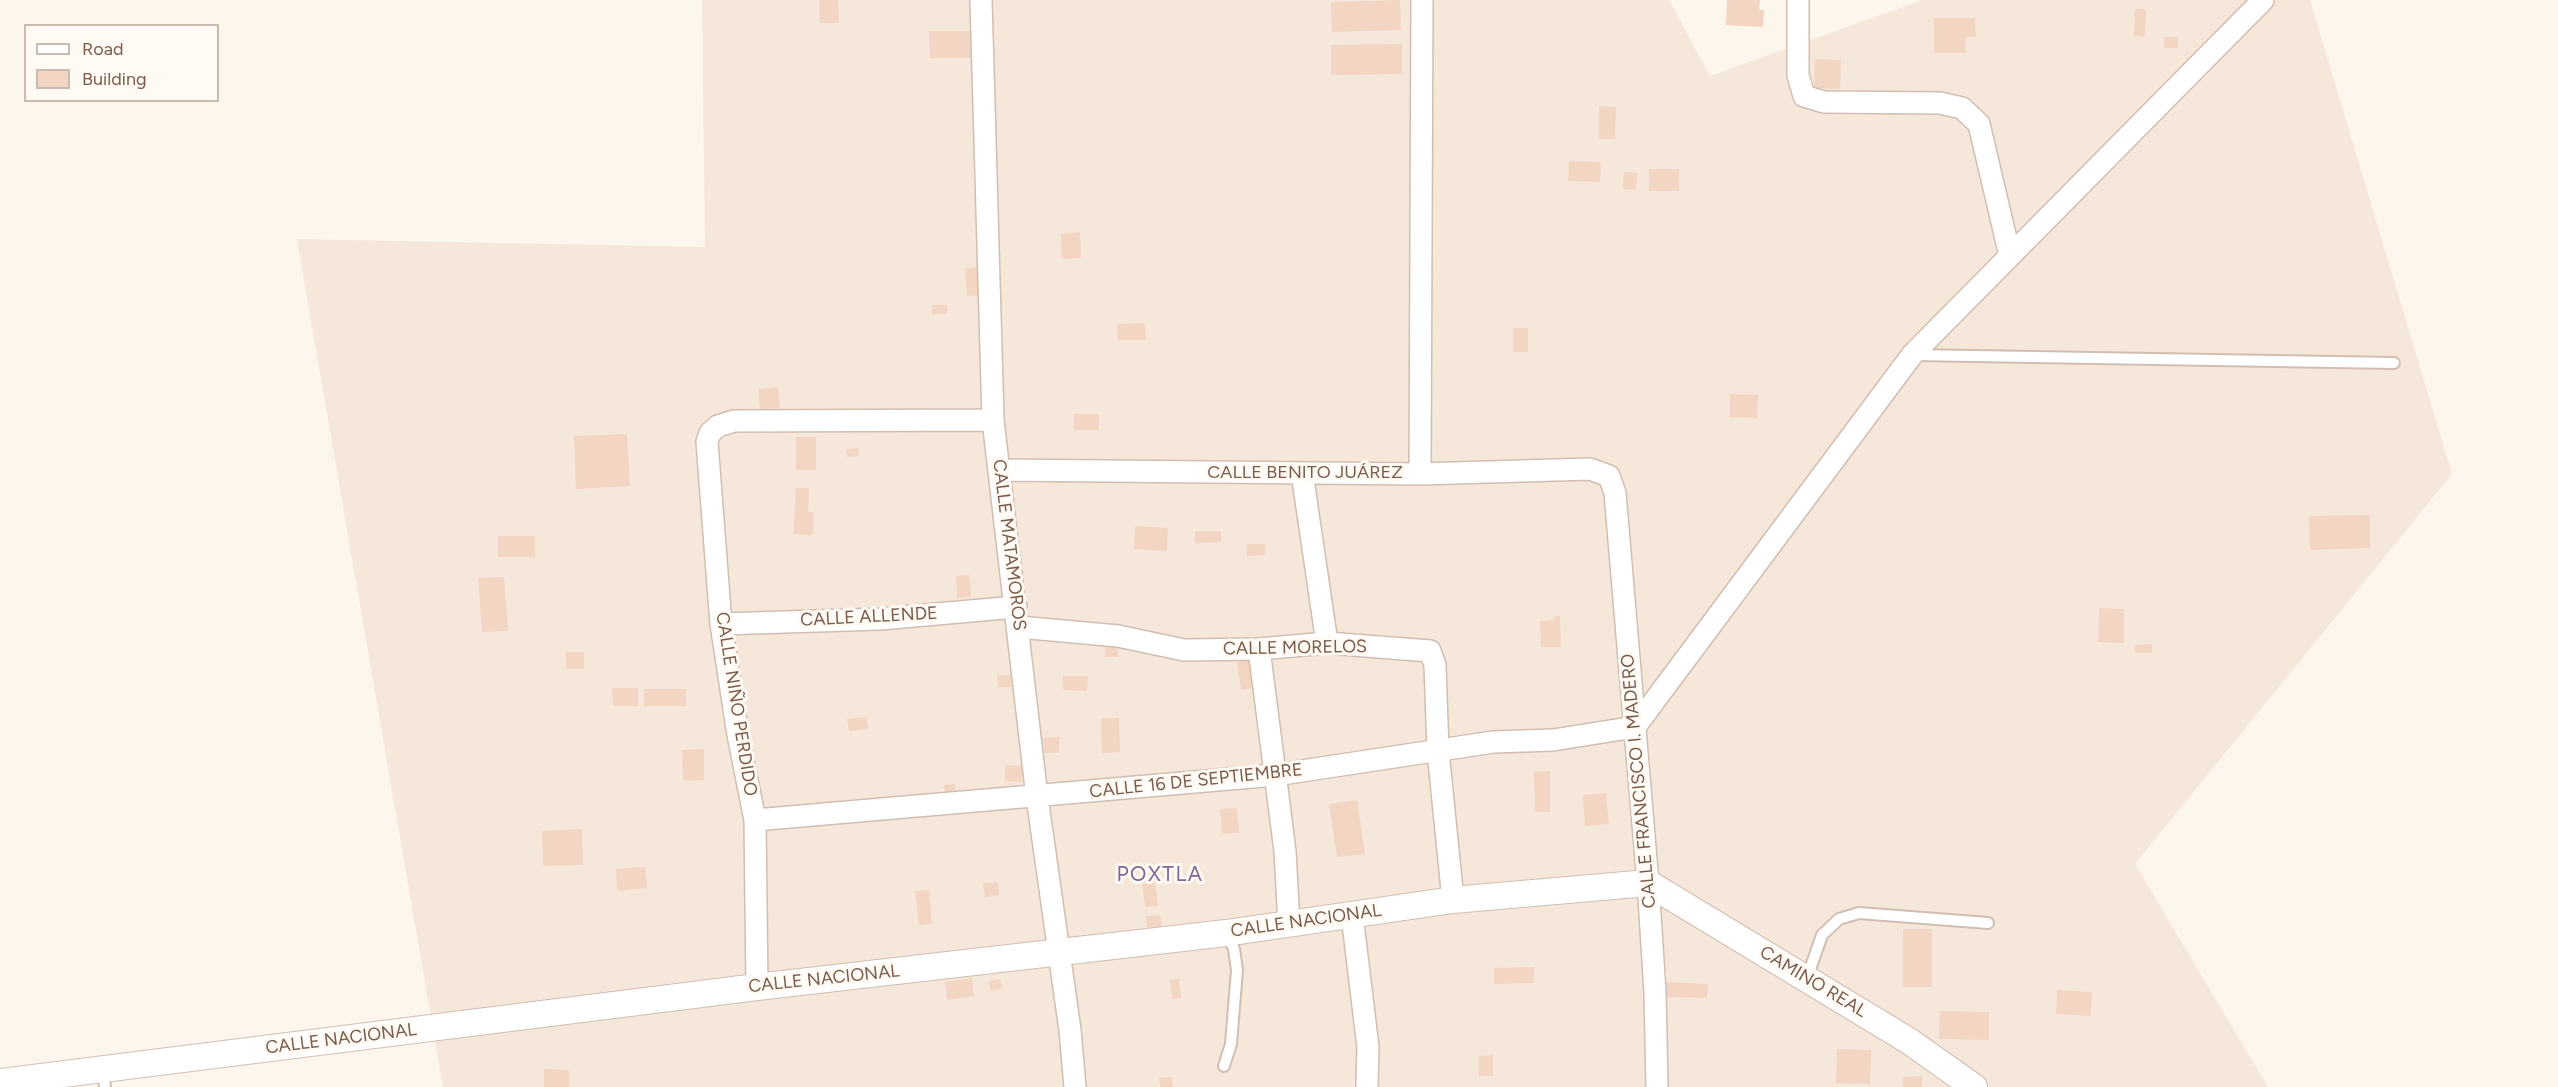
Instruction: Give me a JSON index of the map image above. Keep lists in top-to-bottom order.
{
  "streets": {
    "street": [
      "CALLE BENITO JUÁREZ",
      "CALLE MATAMOROS",
      "CALLE ALLENDE",
      "CALLE MORELOS",
      "CALLE NIÑO PERDIDO",
      "CALLE 16 DE SEPTIEMBRE",
      "CALLE FRANCISCO I. MADERO",
      "CALLE NACIONAL",
      "CAMINO REAL"
    ]
  },
  "crossings": [
    ["CALLE BENITO JUÁREZ", "CALLE MATAMOROS"],
    ["CALLE BENITO JUÁREZ", "CALLE FRANCISCO I. MADERO"],
    ["CALLE MATAMOROS", "CALLE ALLENDE"],
    ["CALLE MATAMOROS", "CALLE MORELOS"],
    ["CALLE MATAMOROS", "CALLE NIÑO PERDIDO"],
    ["CALLE MATAMOROS", "CALLE 16 DE SEPTIEMBRE"],
    ["CALLE MATAMOROS", "CALLE NACIONAL"],
    ["CALLE ALLENDE", "CALLE MORELOS"],
    ["CALLE ALLENDE", "CALLE NIÑO PERDIDO"],
    ["CALLE MORELOS", "CALLE 16 DE SEPTIEMBRE"],
    ["CALLE MORELOS", "CALLE NACIONAL"],
    ["CALLE NIÑO PERDIDO", "CALLE 16 DE SEPTIEMBRE"],
    ["CALLE NIÑO PERDIDO", "CALLE NACIONAL"],
    ["CALLE 16 DE SEPTIEMBRE", "CALLE FRANCISCO I. MADERO"],
    ["CALLE FRANCISCO I. MADERO", "CALLE NACIONAL"],
    ["CALLE FRANCISCO I. MADERO", "CAMINO REAL"],
    ["CALLE NACIONAL", "CAMINO REAL"]
  ],
  "districts": ["POXTLA"],
  "legend": ["Road", "Building"]
}
